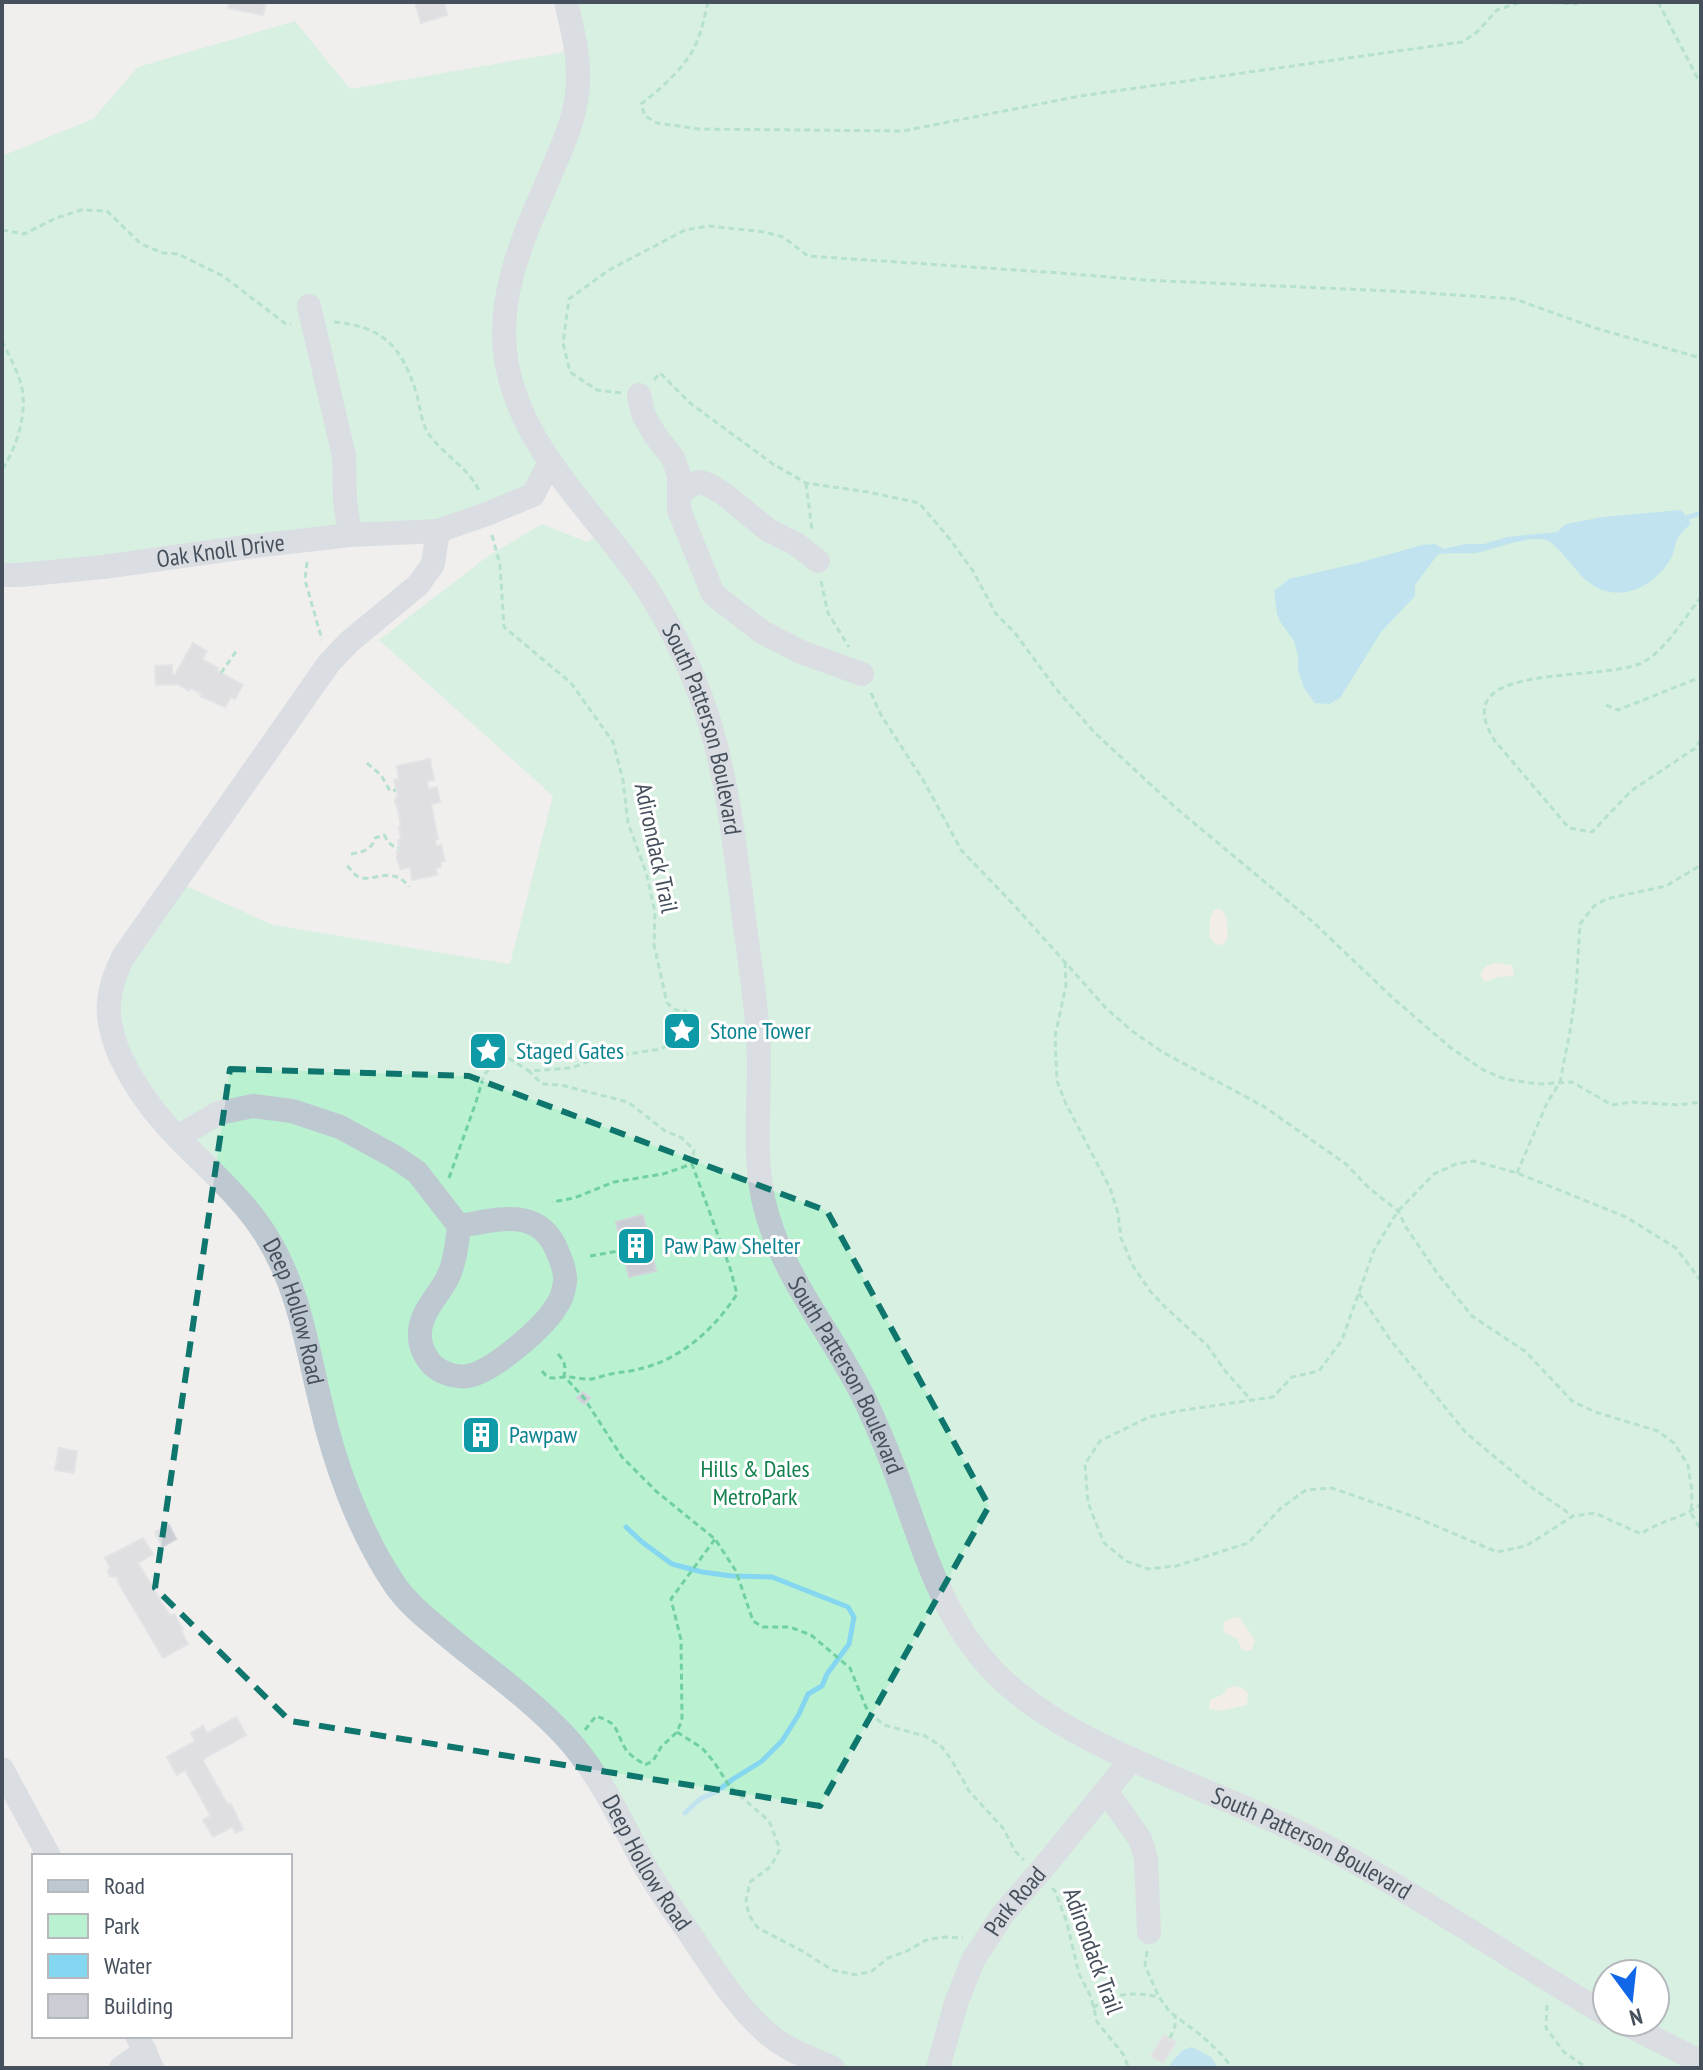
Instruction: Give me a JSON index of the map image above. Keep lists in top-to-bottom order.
{
  "streets": {
    "street": [
      "Oak Knoll Drive",
      "South Patterson Boulevard",
      "Deep Hollow Road",
      "Park Road"
    ],
    "path": ["Adirondack Trail"]
  },
  "crossings": [
    ["Oak Knoll Drive", "South Patterson Boulevard"],
    ["Oak Knoll Drive", "Adirondack Trail"],
    ["Oak Knoll Drive", "Deep Hollow Road"],
    ["South Patterson Boulevard", "Park Road"],
    ["Adirondack Trail", "Park Road"]
  ],
  "parks": ["Hills & Dales MetroPark"],
  "places": {
    "place": ["Stone Tower", "Staged Gates"],
    "building": ["Paw Paw Shelter", "Pawpaw"]
  },
  "legend": [
    "Road",
    "Park",
    "Water",
    "Building"
  ],
  "north": "bottom"
}
